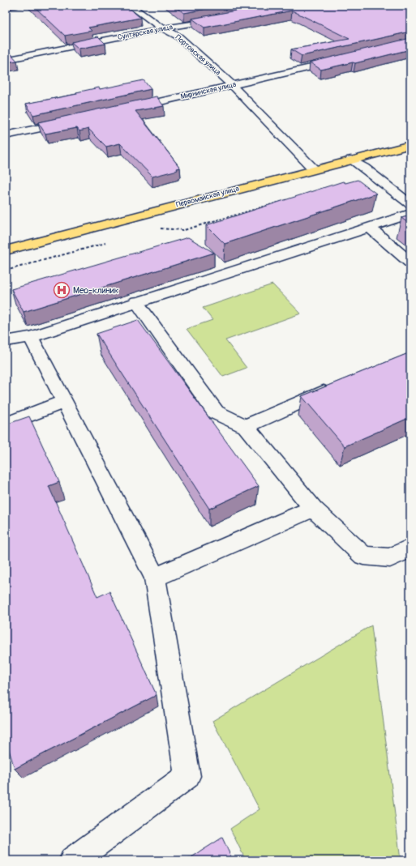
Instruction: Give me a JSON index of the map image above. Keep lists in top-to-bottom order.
{
  "streets": {
    "main road": ["Первомайская улица"],
    "street": ["Сунтарская улица", "Портовская улица", "Мирнинская улица"]
  },
  "crossings": [
    ["Сунтарская улица", "Портовская улица"],
    ["Портовская улица", "Мирнинская улица"],
    ["Портовская улица", "Первомайская улица"]
  ],
  "places": {
    "hospital": ["Мео-клиник"]
  }
}
